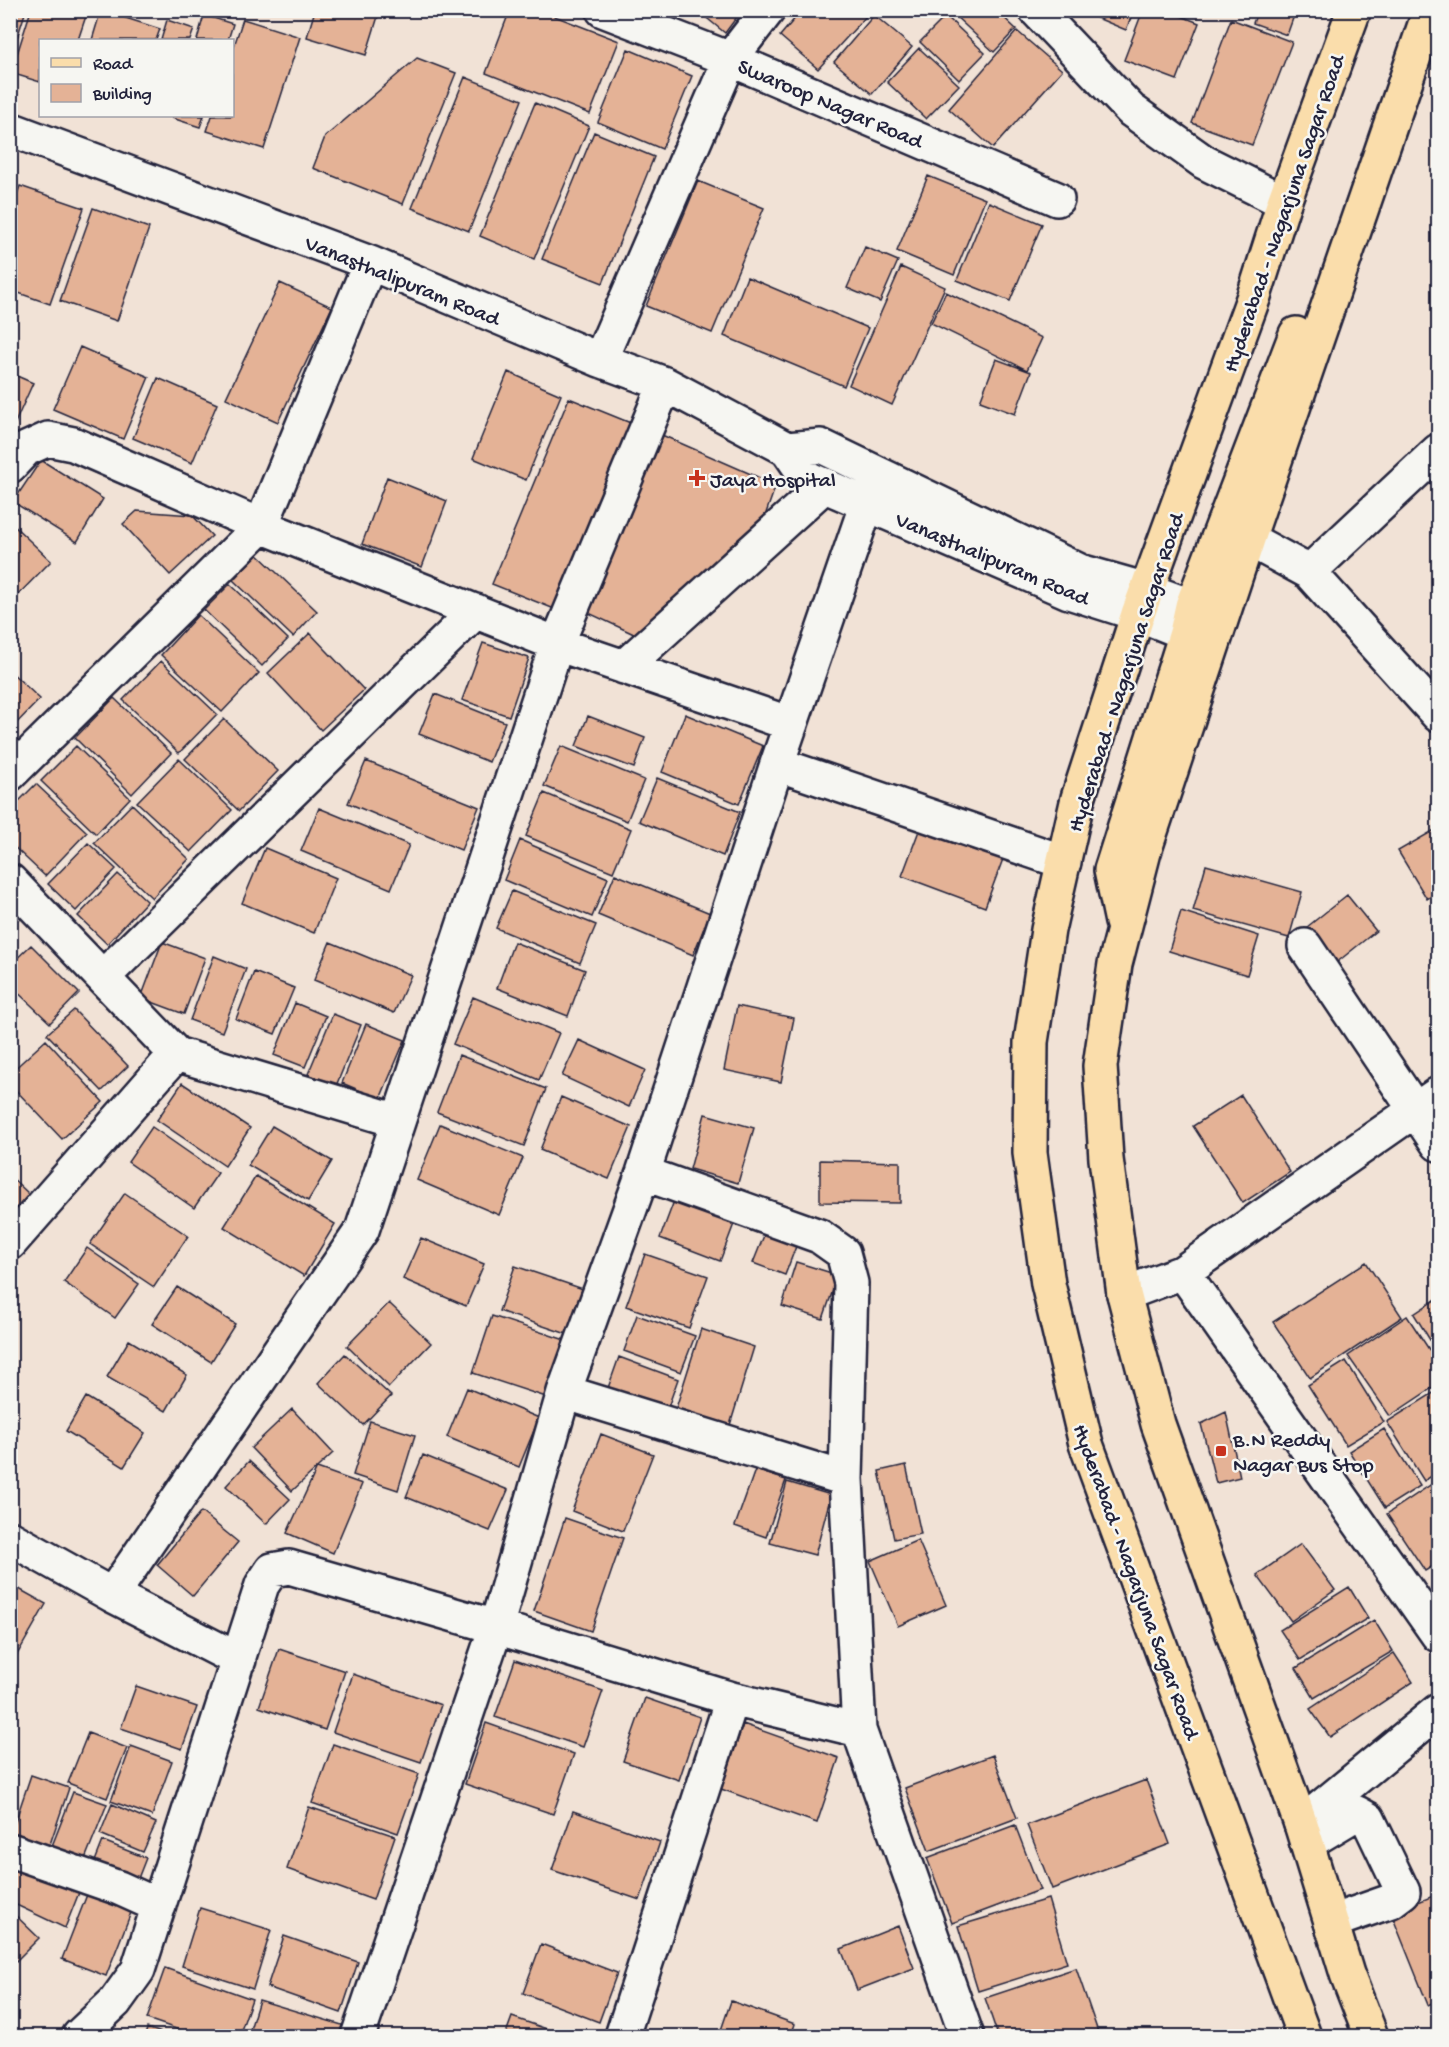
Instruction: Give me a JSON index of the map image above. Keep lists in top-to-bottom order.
{
  "streets": {
    "main road": ["Hyderabad - Nagarjuna Sagar Road"],
    "street": ["Swaroop Nagar Road", "Vanasthalipuram Road"]
  },
  "crossings": [
    ["Hyderabad - Nagarjuna Sagar Road", "Vanasthalipuram Road"]
  ],
  "places": {
    "health": ["Jaya Hospital"],
    "transit": ["B.N Reddy Nagar Bus Stop"]
  },
  "legend": ["Road", "Building"]
}
